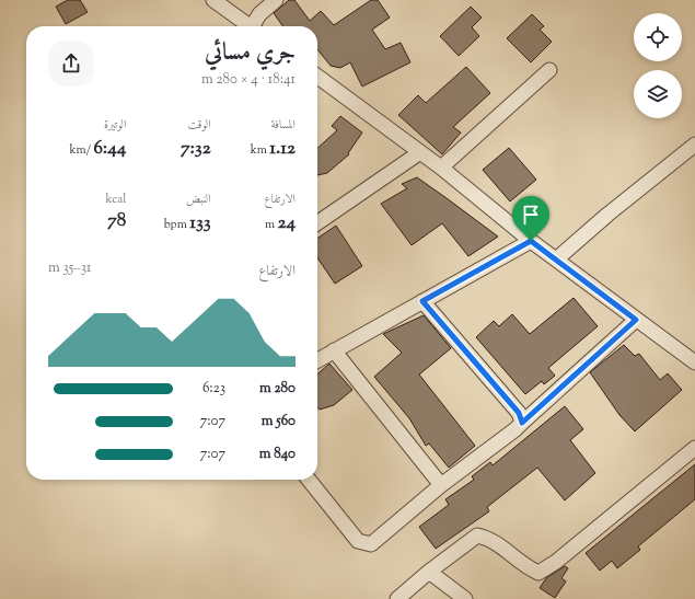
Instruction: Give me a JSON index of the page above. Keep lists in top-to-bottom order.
{
  "page": {
    "heading": ["جري مسائي", "18:41 · 4 × 280 m"],
    "stats": [
      ["المسافة", "1.12 km"],
      ["الوقت", "7:32"],
      ["الوتيرة", "6:44 /km"],
      ["الارتفاع", "24 m"],
      ["النبض", "133 bpm"],
      ["kcal", "78"]
    ],
    "chart": ["الارتفاع", "31–35 m"],
    "list": [
      {
        "name": "280 m",
        "note": "6:23"
      },
      {
        "name": "560 m",
        "note": "7:07"
      },
      {
        "name": "840 m",
        "note": "7:07"
      }
    ]
  }
}
